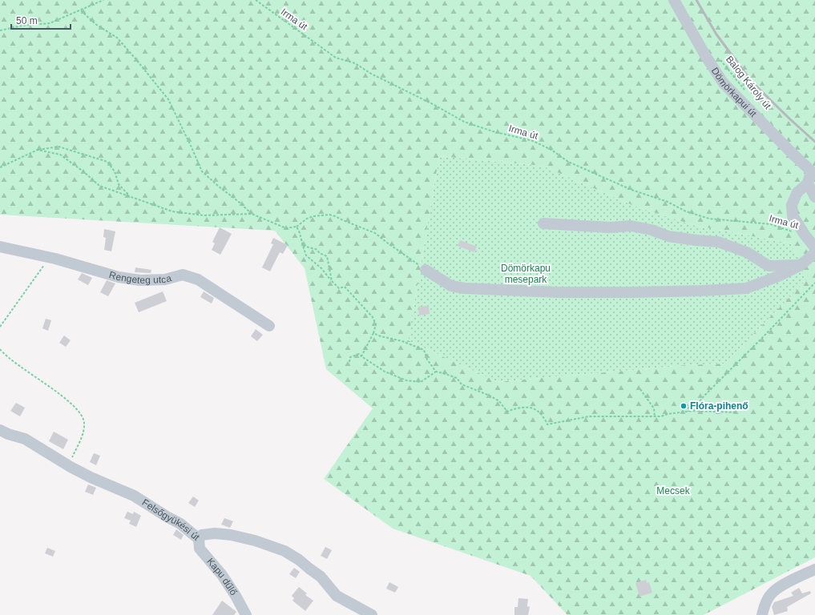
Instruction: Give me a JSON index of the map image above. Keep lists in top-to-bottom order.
{
  "streets": {
    "street": [
      "Dömörkapui út",
      "Rengeteg utca",
      "Felsőgyükési út",
      "Kapu dűlő"
    ],
    "path": ["Irma út", "Balog Károly út"]
  },
  "crossings": [
    ["Felsőgyükési út", "Kapu dűlő"]
  ],
  "parks": ["Dömörkapu mesepark", "Mecsek"],
  "places": ["Flóra-pihenő"],
  "scale_bar": "50 m"
}
